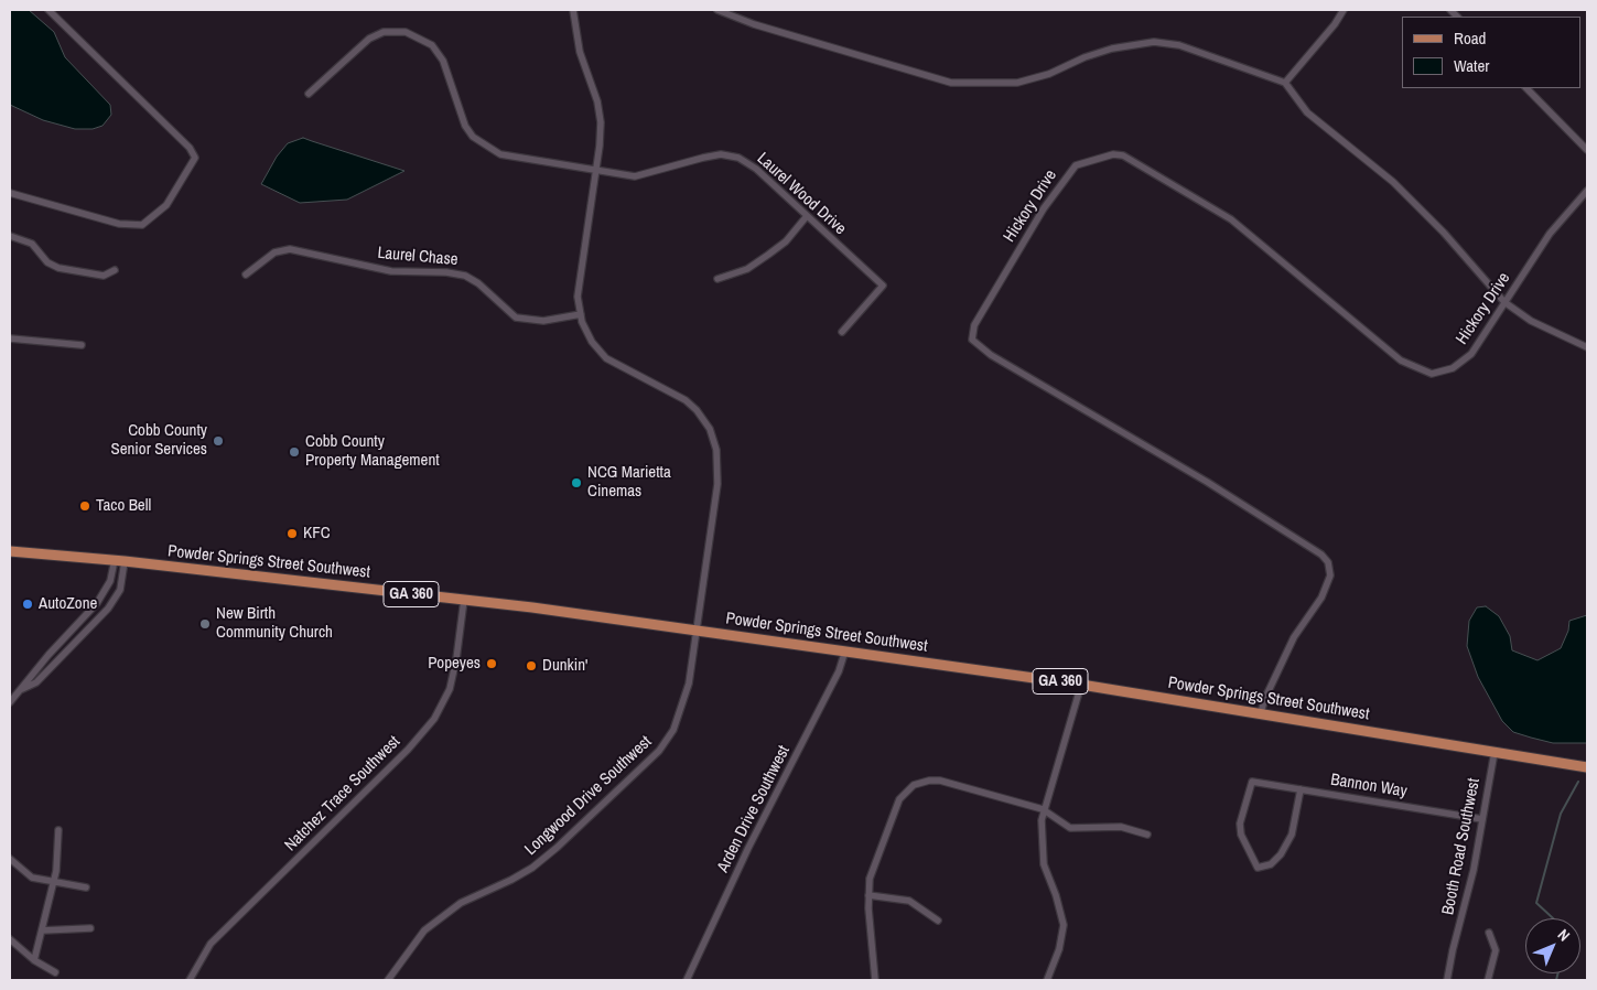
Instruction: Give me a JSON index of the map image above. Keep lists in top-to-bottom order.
{
  "streets": {
    "main road": ["Powder Springs Street Southwest", "GA 360"],
    "street": [
      "Laurel Wood Drive",
      "Hickory Drive",
      "Laurel Chase",
      "Bannon Way",
      "Natchez Trace Southwest",
      "Longwood Drive Southwest",
      "Arden Drive Southwest",
      "Booth Road Southwest"
    ]
  },
  "crossings": [
    ["Laurel Wood Drive", "Longwood Drive Southwest"],
    ["Hickory Drive", "Powder Springs Street Southwest"],
    ["Laurel Chase", "Longwood Drive Southwest"],
    ["Powder Springs Street Southwest", "Natchez Trace Southwest"],
    ["Powder Springs Street Southwest", "Longwood Drive Southwest"],
    ["Powder Springs Street Southwest", "Arden Drive Southwest"],
    ["Powder Springs Street Southwest", "Booth Road Southwest"],
    ["Bannon Way", "Booth Road Southwest"]
  ],
  "places": [
    "Cobb County Senior Services",
    "Cobb County Property Management",
    "NCG Marietta Cinemas",
    "Taco Bell",
    "KFC",
    "AutoZone",
    "New Birth Community Church",
    "Popeyes",
    "Dunkin'"
  ],
  "legend": ["Road", "Water"],
  "north": "top right"
}
